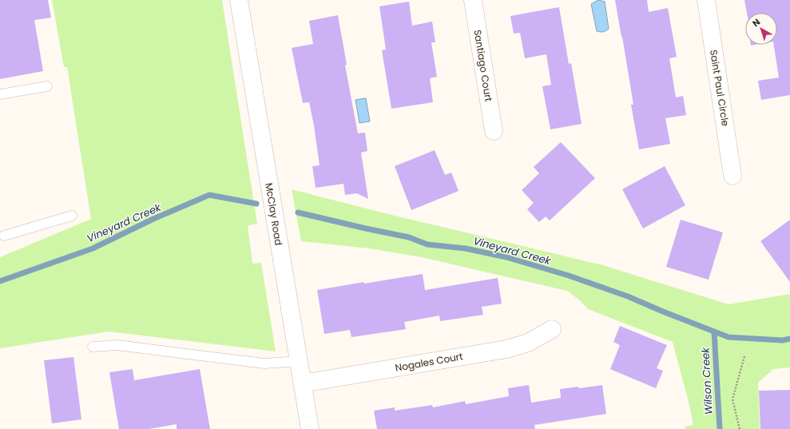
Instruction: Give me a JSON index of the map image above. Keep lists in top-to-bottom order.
{
  "streets": {
    "street": [
      "Santiago Court",
      "Saint Paul Circle",
      "McClay Road",
      "Nogales Court"
    ]
  },
  "crossings": [
    ["McClay Road", "Nogales Court"]
  ],
  "water": ["Vineyard Creek", "Wilson Creek"],
  "north": "top left"
}
